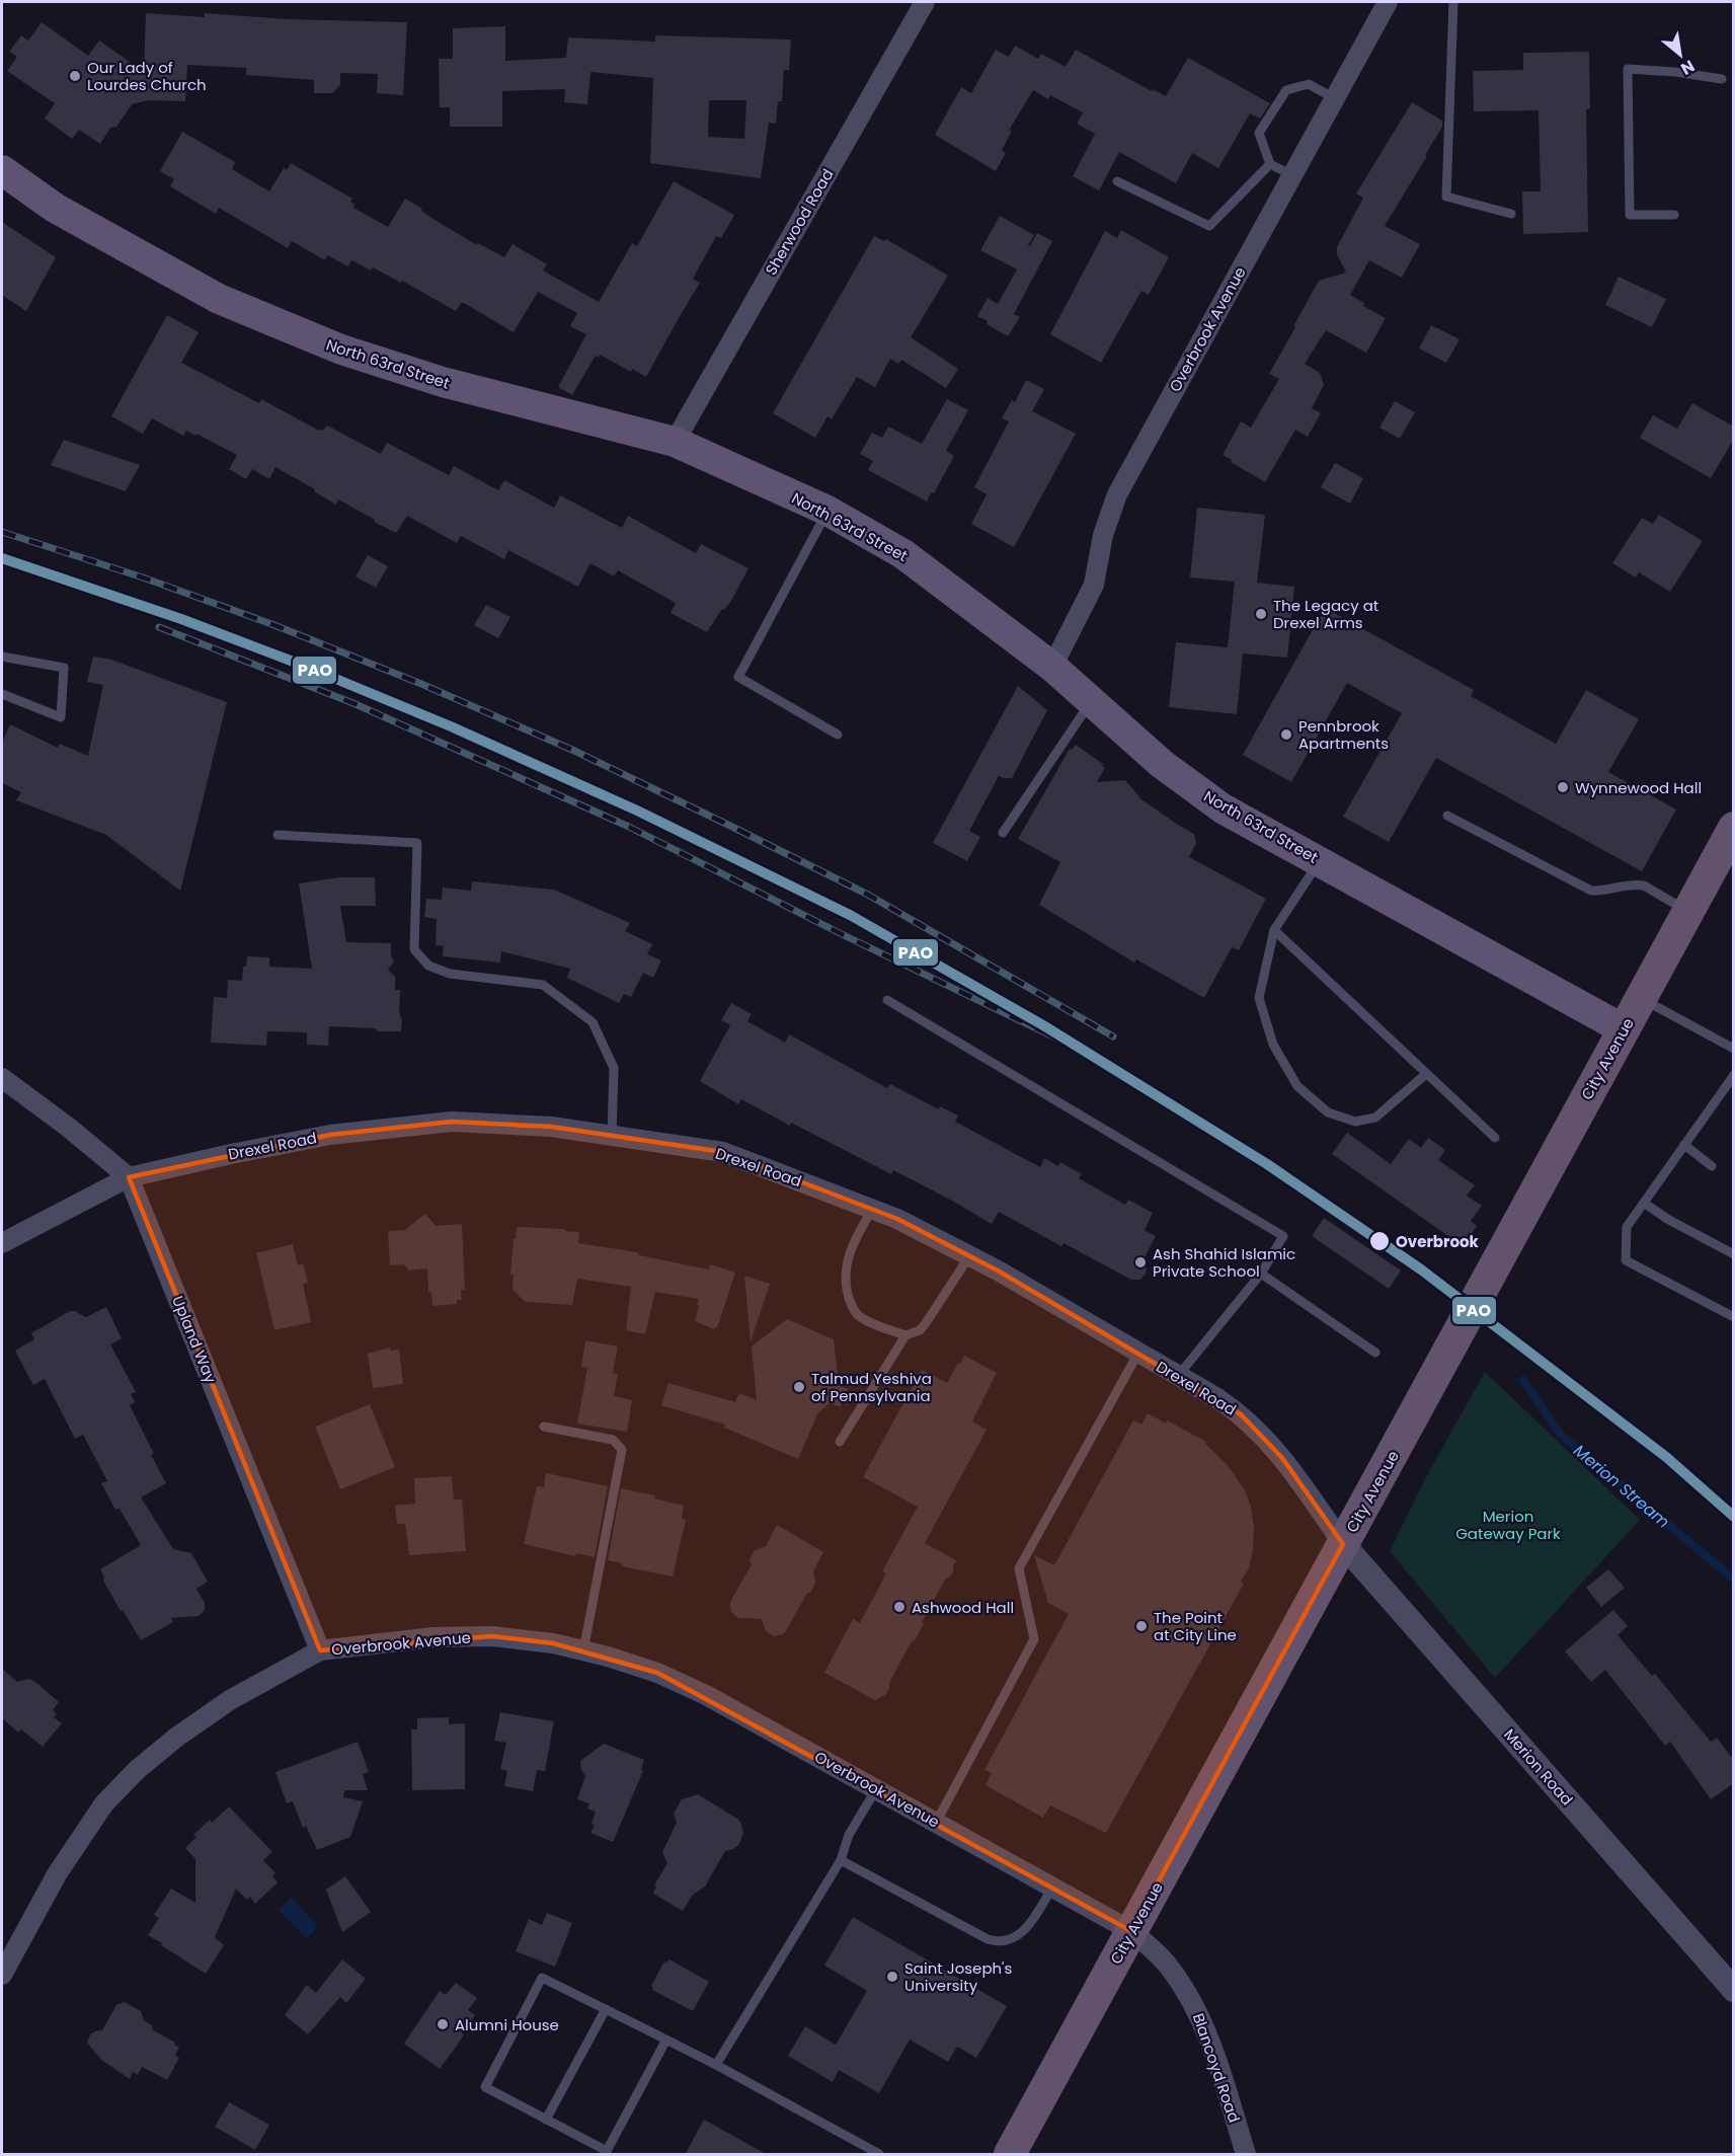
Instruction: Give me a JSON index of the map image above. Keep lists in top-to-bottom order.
{
  "streets": {
    "highway": ["City Avenue"],
    "main road": ["North 63rd Street"],
    "street": [
      "Sherwood Road",
      "Overbrook Avenue",
      "Drexel Road",
      "Upland Way",
      "Merion Road",
      "Blancoyd Road"
    ]
  },
  "crossings": [
    ["Sherwood Road", "North 63rd Street"],
    ["Overbrook Avenue", "North 63rd Street"],
    ["Overbrook Avenue", "City Avenue"],
    ["Overbrook Avenue", "Upland Way"],
    ["Overbrook Avenue", "Blancoyd Road"],
    ["North 63rd Street", "City Avenue"],
    ["City Avenue", "Drexel Road"],
    ["City Avenue", "Merion Road"],
    ["City Avenue", "Blancoyd Road"],
    ["Drexel Road", "Upland Way"],
    ["Drexel Road", "Merion Road"]
  ],
  "water": ["Merion Stream"],
  "parks": ["Merion Gateway Park"],
  "places": [
    "Our Lady of Lourdes Church",
    "The Legacy at Drexel Arms",
    "Pennbrook Apartments",
    "Wynnewood Hall",
    "Overbrook",
    "Ash Shahid Islamic Private School",
    "Talmud Yeshiva of Pennsylvania",
    "Ashwood Hall",
    "The Point at City Line",
    "Saint Joseph's University",
    "Alumni House"
  ],
  "lines": ["transit line PAO"],
  "north": "bottom right"
}
